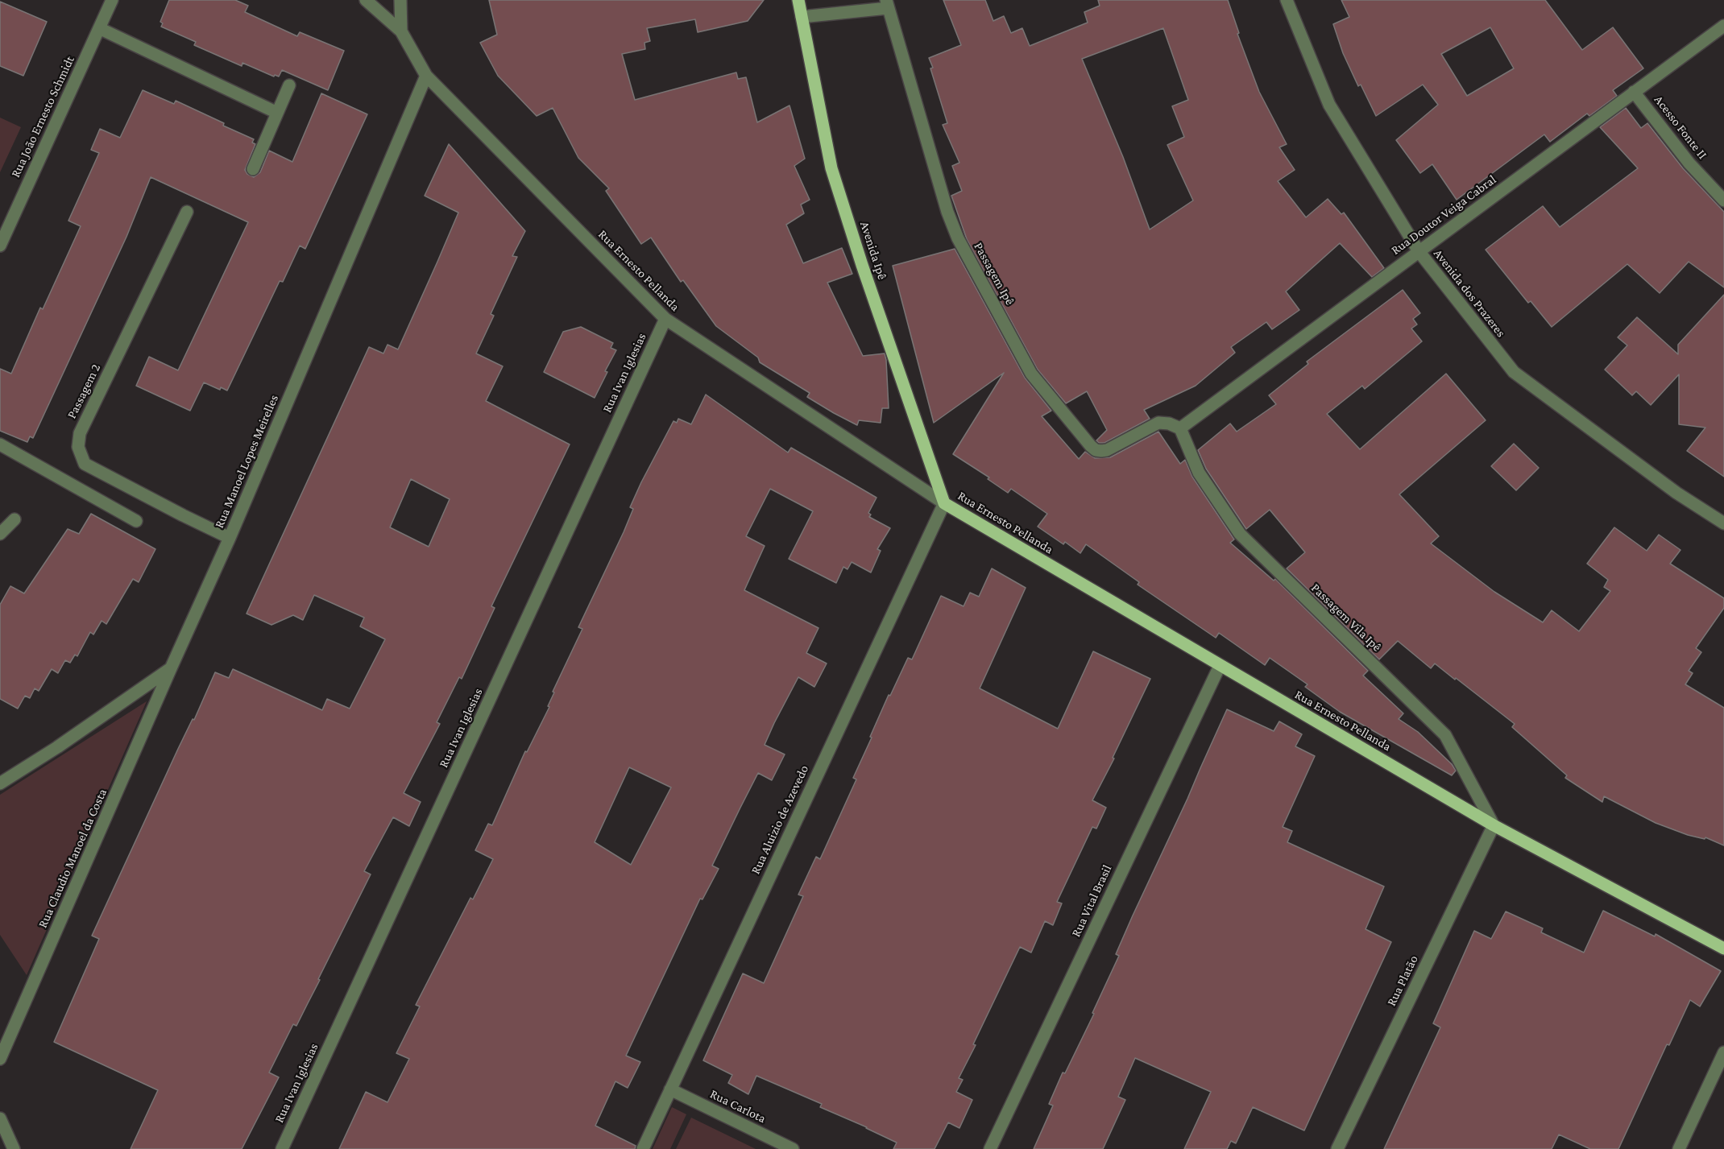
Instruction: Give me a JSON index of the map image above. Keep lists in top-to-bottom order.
{
  "streets": {
    "main road": ["Avenida Ipê", "Rua Ernesto Pellanda"],
    "street": [
      "Rua João Ernesto Schmidt",
      "Acesso Fonte II",
      "Rua Doutor Veiga Cabral",
      "Passagem Ipê",
      "Avenida dos Prazeres",
      "Rua Ivan Iglesias",
      "Passagem 2",
      "Rua Manoel Lopes Meirelles",
      "Passagem Vila Ipê",
      "Rua Aluizio de Azevedo",
      "Rua Claudio Manoel da Costa",
      "Rua Vital Brasil",
      "Rua Platão",
      "Rua Carlota"
    ]
  },
  "crossings": [
    ["Acesso Fonte II", "Rua Doutor Veiga Cabral"],
    ["Rua Doutor Veiga Cabral", "Passagem Ipê"],
    ["Rua Doutor Veiga Cabral", "Avenida dos Prazeres"],
    ["Rua Doutor Veiga Cabral", "Passagem Vila Ipê"],
    ["Avenida Ipê", "Rua Ernesto Pellanda"],
    ["Avenida Ipê", "Rua Aluizio de Azevedo"],
    ["Rua Ernesto Pellanda", "Rua Ivan Iglesias"],
    ["Rua Ernesto Pellanda", "Rua Manoel Lopes Meirelles"],
    ["Rua Ernesto Pellanda", "Passagem Vila Ipê"],
    ["Rua Ernesto Pellanda", "Rua Aluizio de Azevedo"],
    ["Rua Ernesto Pellanda", "Rua Vital Brasil"],
    ["Rua Ernesto Pellanda", "Rua Platão"],
    ["Passagem Ipê", "Passagem Vila Ipê"],
    ["Passagem 2", "Rua Manoel Lopes Meirelles"],
    ["Rua Manoel Lopes Meirelles", "Rua Claudio Manoel da Costa"],
    ["Passagem Vila Ipê", "Rua Platão"],
    ["Rua Aluizio de Azevedo", "Rua Carlota"]
  ]
}
